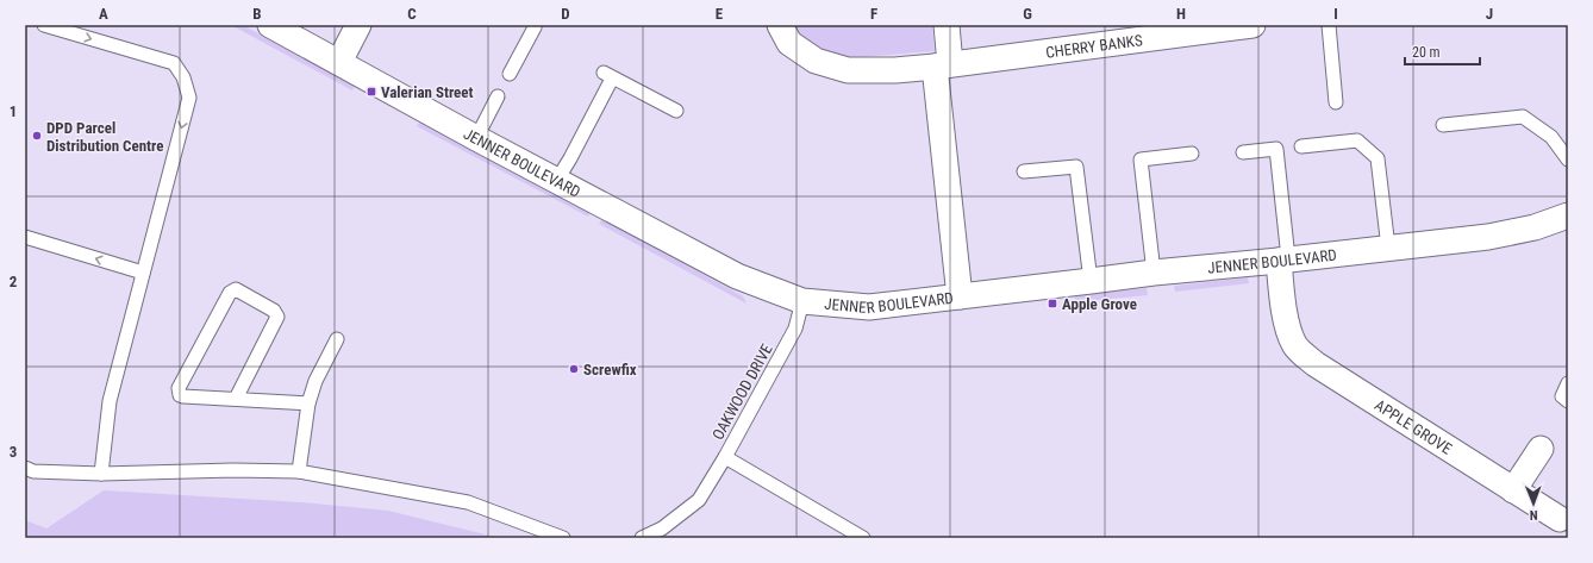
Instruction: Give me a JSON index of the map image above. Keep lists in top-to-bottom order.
{
  "streets": {
    "street": ["CHERRY BANKS", "JENNER BOULEVARD", "APPLE GROVE"],
    "lane": ["OAKWOOD DRIVE"]
  },
  "crossings": [
    ["JENNER BOULEVARD", "OAKWOOD DRIVE"],
    ["JENNER BOULEVARD", "APPLE GROVE"]
  ],
  "places": {
    "transit": ["Valerian Street", "Apple Grove"],
    "other": ["DPD Parcel Distribution Centre", "Screwfix"]
  },
  "scale_bar": "20 m",
  "north": "bottom",
  "grid": {
    "columns": [
      "A",
      "B",
      "C",
      "D",
      "E",
      "F",
      "G",
      "H",
      "I",
      "J"
    ],
    "rows": ["1", "2", "3"]
  }
}
